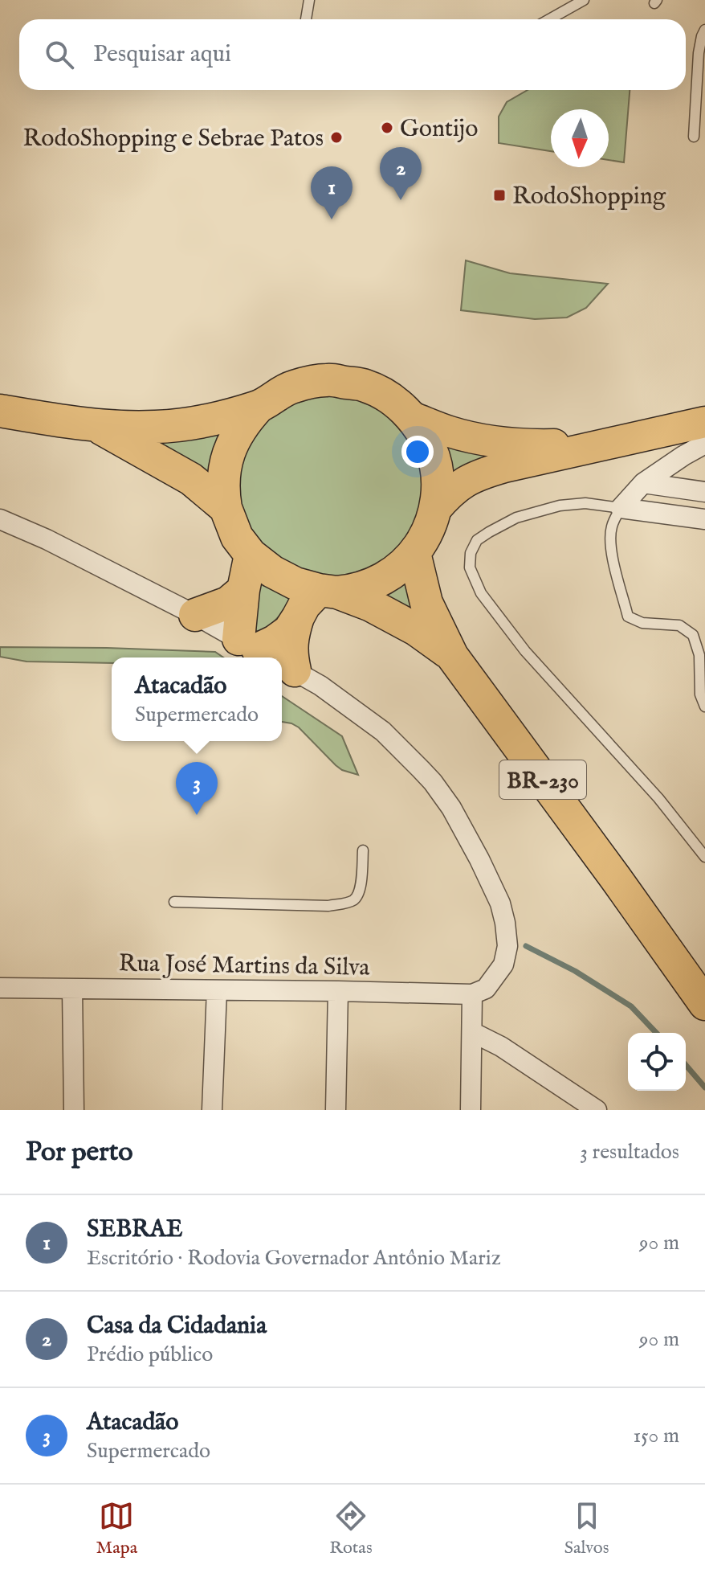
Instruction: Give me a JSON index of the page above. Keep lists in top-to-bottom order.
{
  "streets": {
    "highway": ["BR-230"],
    "street": ["Rua José Martins da Silva"]
  },
  "places": {
    "other": ["Gontijo", "RodoShopping e Sebrae Patos"],
    "transit": ["RodoShopping"]
  },
  "north": "bottom",
  "page": {
    "search": "Pesquisar aqui",
    "pins": ["2", "1", "3"],
    "popup": ["Atacadão", "Supermercado"],
    "heading": ["Por perto", "3 resultados"],
    "list": [
      {
        "mark": "1",
        "name": "SEBRAE",
        "note": "Escritório · Rodovia Governador Antônio Mariz",
        "value": "90 m"
      },
      {
        "mark": "2",
        "name": "Casa da Cidadania",
        "note": "Prédio público",
        "value": "90 m"
      },
      {
        "mark": "3",
        "name": "Atacadão",
        "note": "Supermercado",
        "value": "150 m"
      }
    ],
    "nav": ["Mapa", "Rotas", "Salvos"]
  }
}
